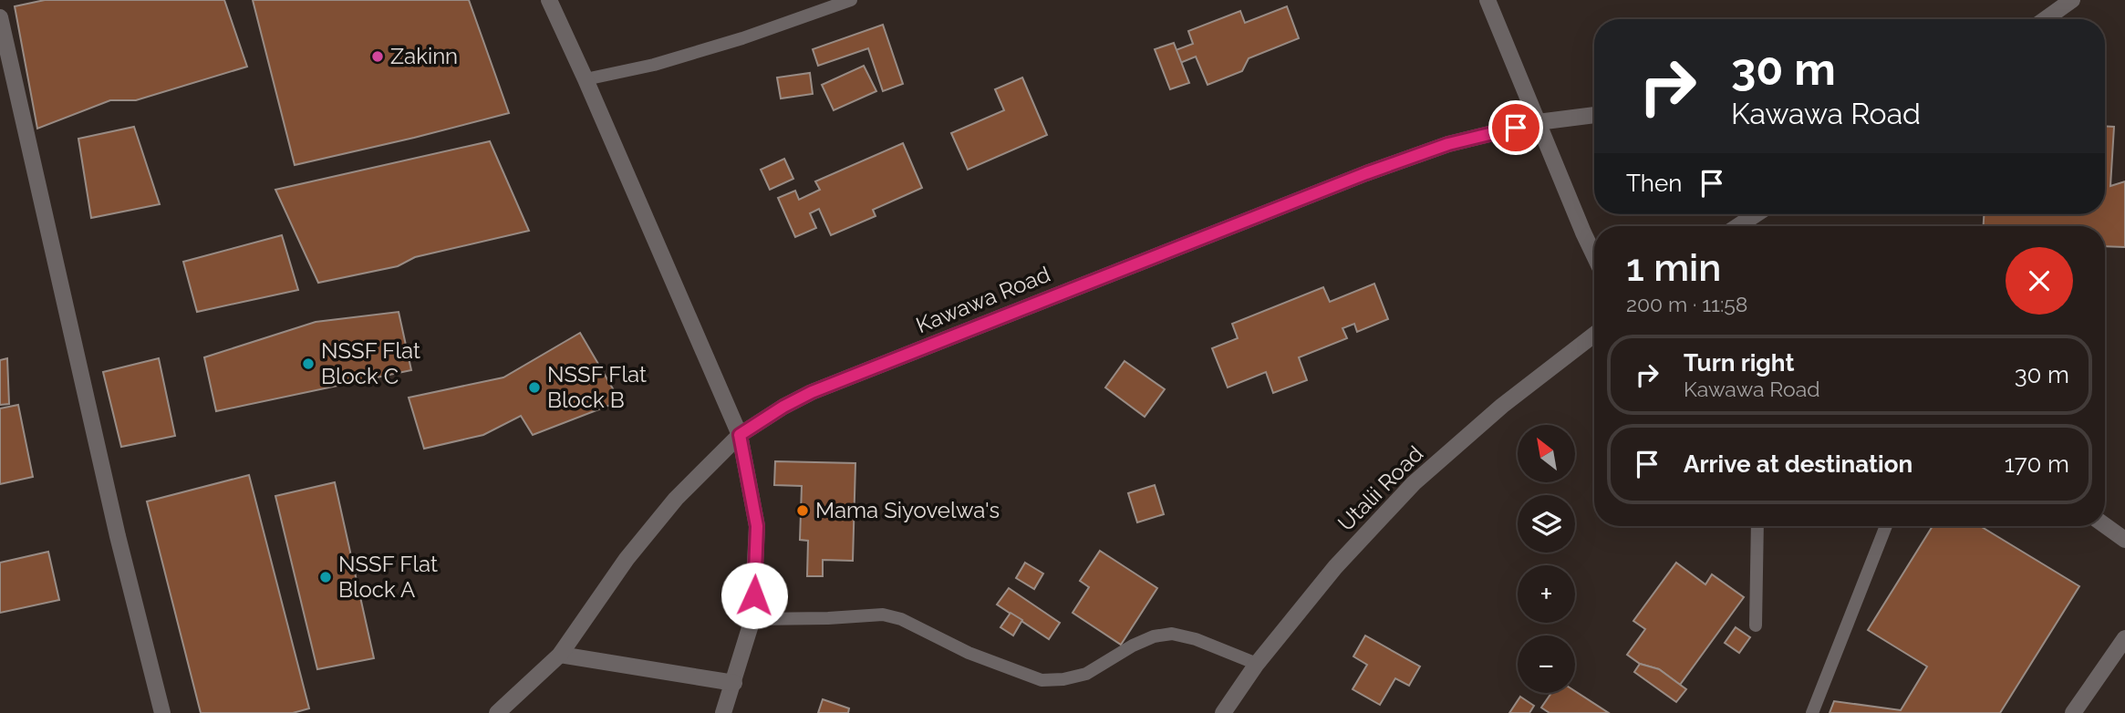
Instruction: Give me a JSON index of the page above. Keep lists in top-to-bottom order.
{
  "streets": {
    "street": ["Kawawa Road", "Utalii Road"]
  },
  "places": [
    "Zakinn",
    "NSSF Flat Block C",
    "NSSF Flat Block B",
    "Mama Siyovelwa's",
    "NSSF Flat Block A"
  ],
  "north": "top left",
  "page": {
    "turn": ["30 m", "Kawawa Road"],
    "then": "Then",
    "heading": ["1 min", "200 m · 11:58"],
    "list": [
      {
        "name": "Turn right",
        "note": "Kawawa Road",
        "value": "30 m"
      },
      {
        "name": "Arrive at destination",
        "value": "170 m"
      }
    ],
    "map_buttons": ["+", "−"]
  }
}
